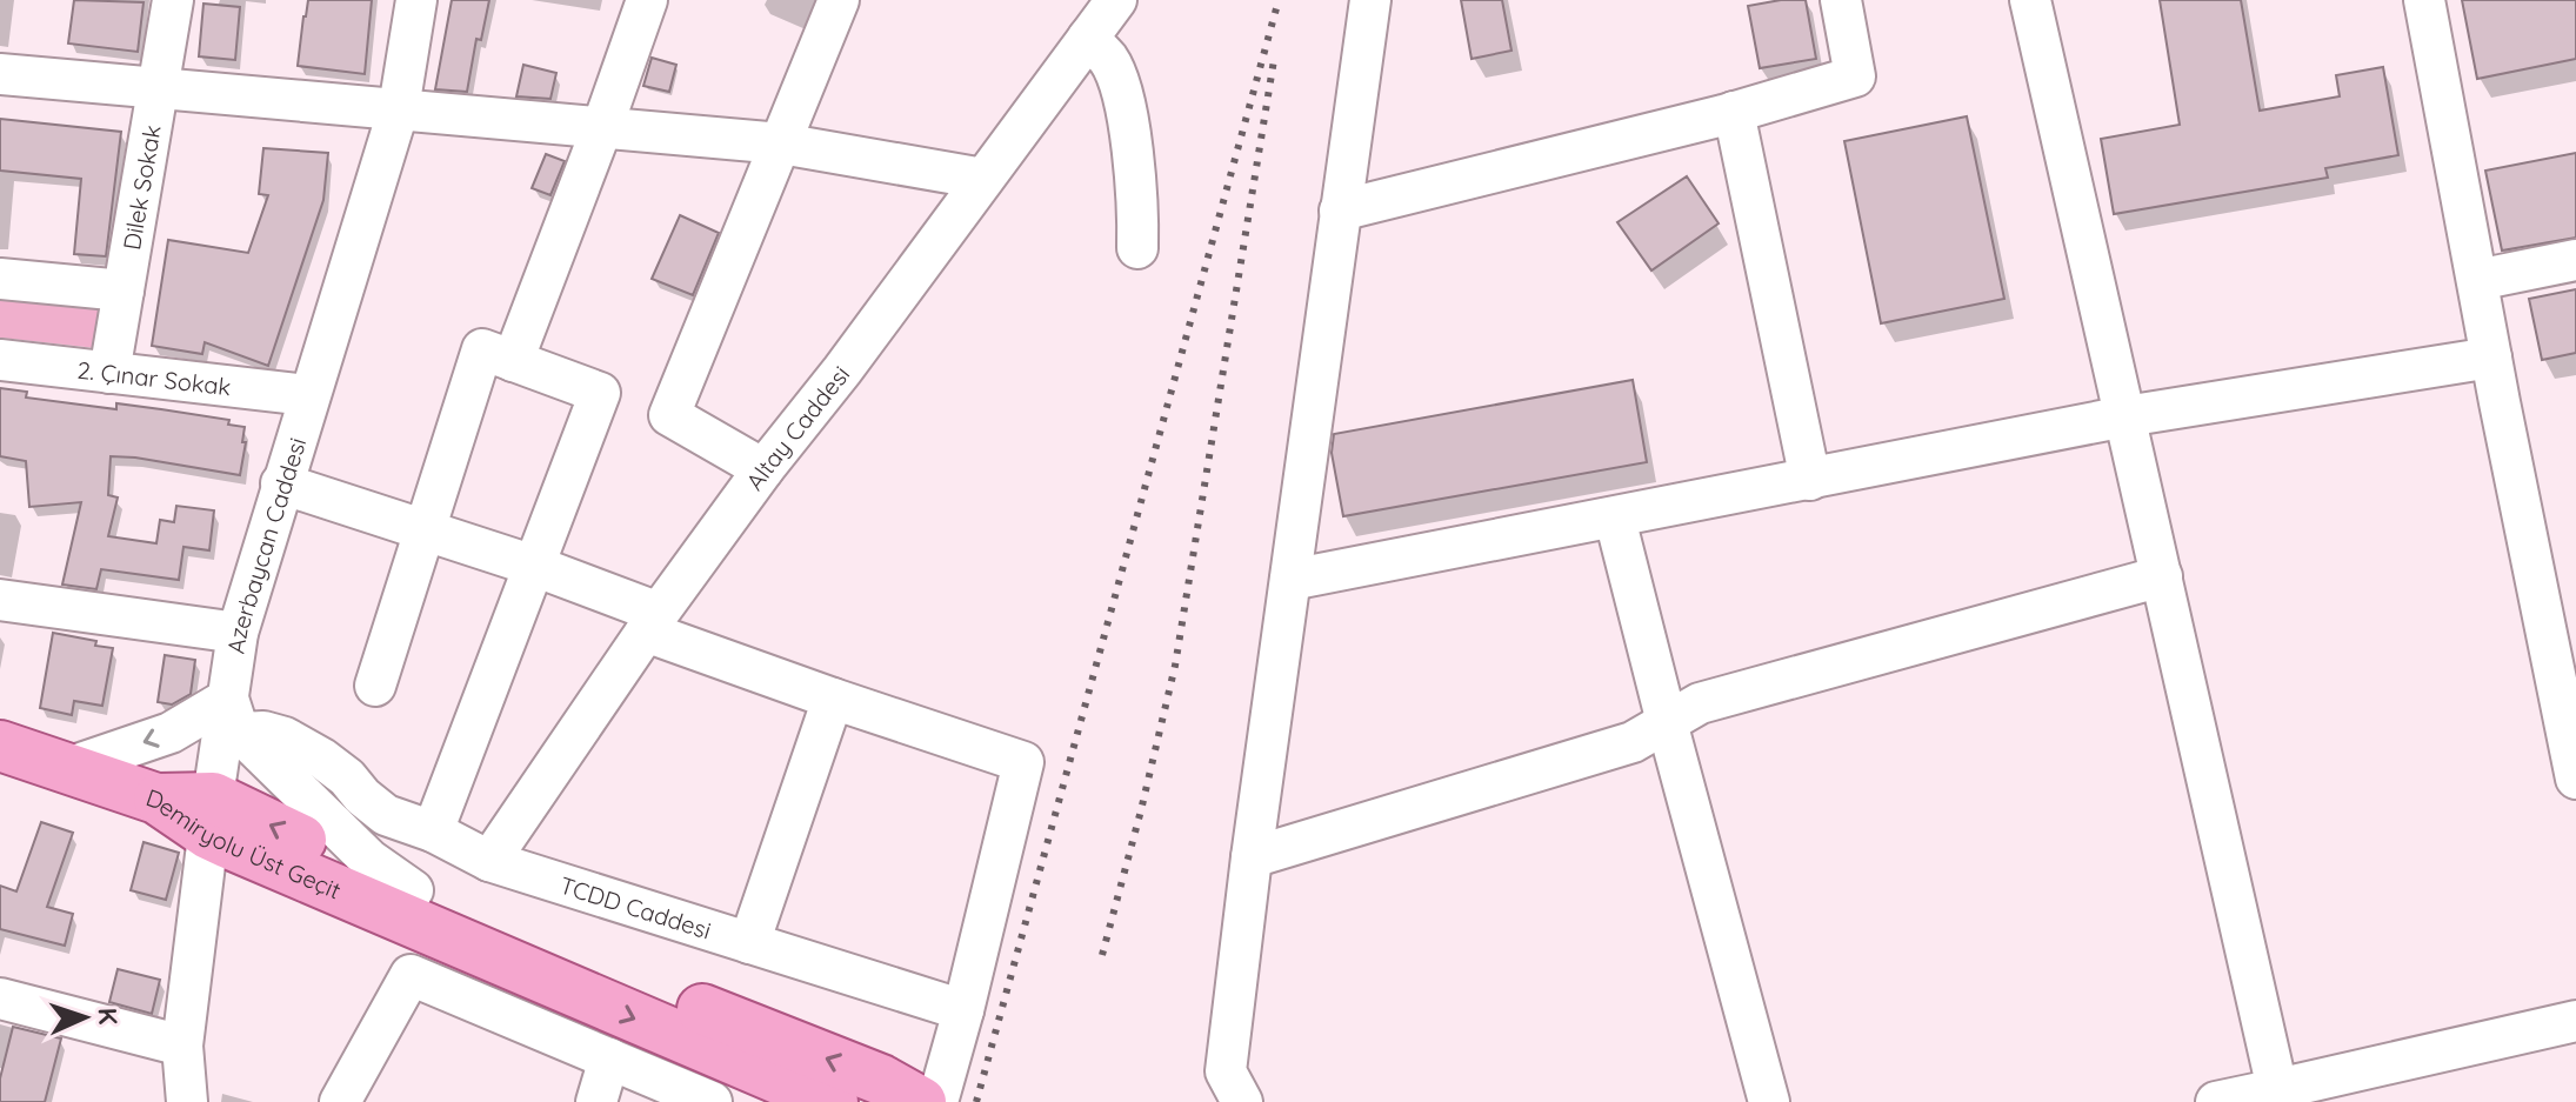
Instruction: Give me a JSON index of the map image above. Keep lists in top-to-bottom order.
{
  "streets": {
    "main road": ["Demiryolu Üst Geçit"],
    "street": [
      "Dilek Sokak",
      "2. Çınar Sokak",
      "Altay Caddesi",
      "Azerbaycan Caddesi",
      "TCDD Caddesi"
    ]
  },
  "crossings": [
    ["Dilek Sokak", "2. Çınar Sokak"],
    ["2. Çınar Sokak", "Azerbaycan Caddesi"],
    ["Altay Caddesi", "TCDD Caddesi"],
    ["Azerbaycan Caddesi", "Demiryolu Üst Geçit"],
    ["Azerbaycan Caddesi", "TCDD Caddesi"]
  ],
  "north": "right"
}
